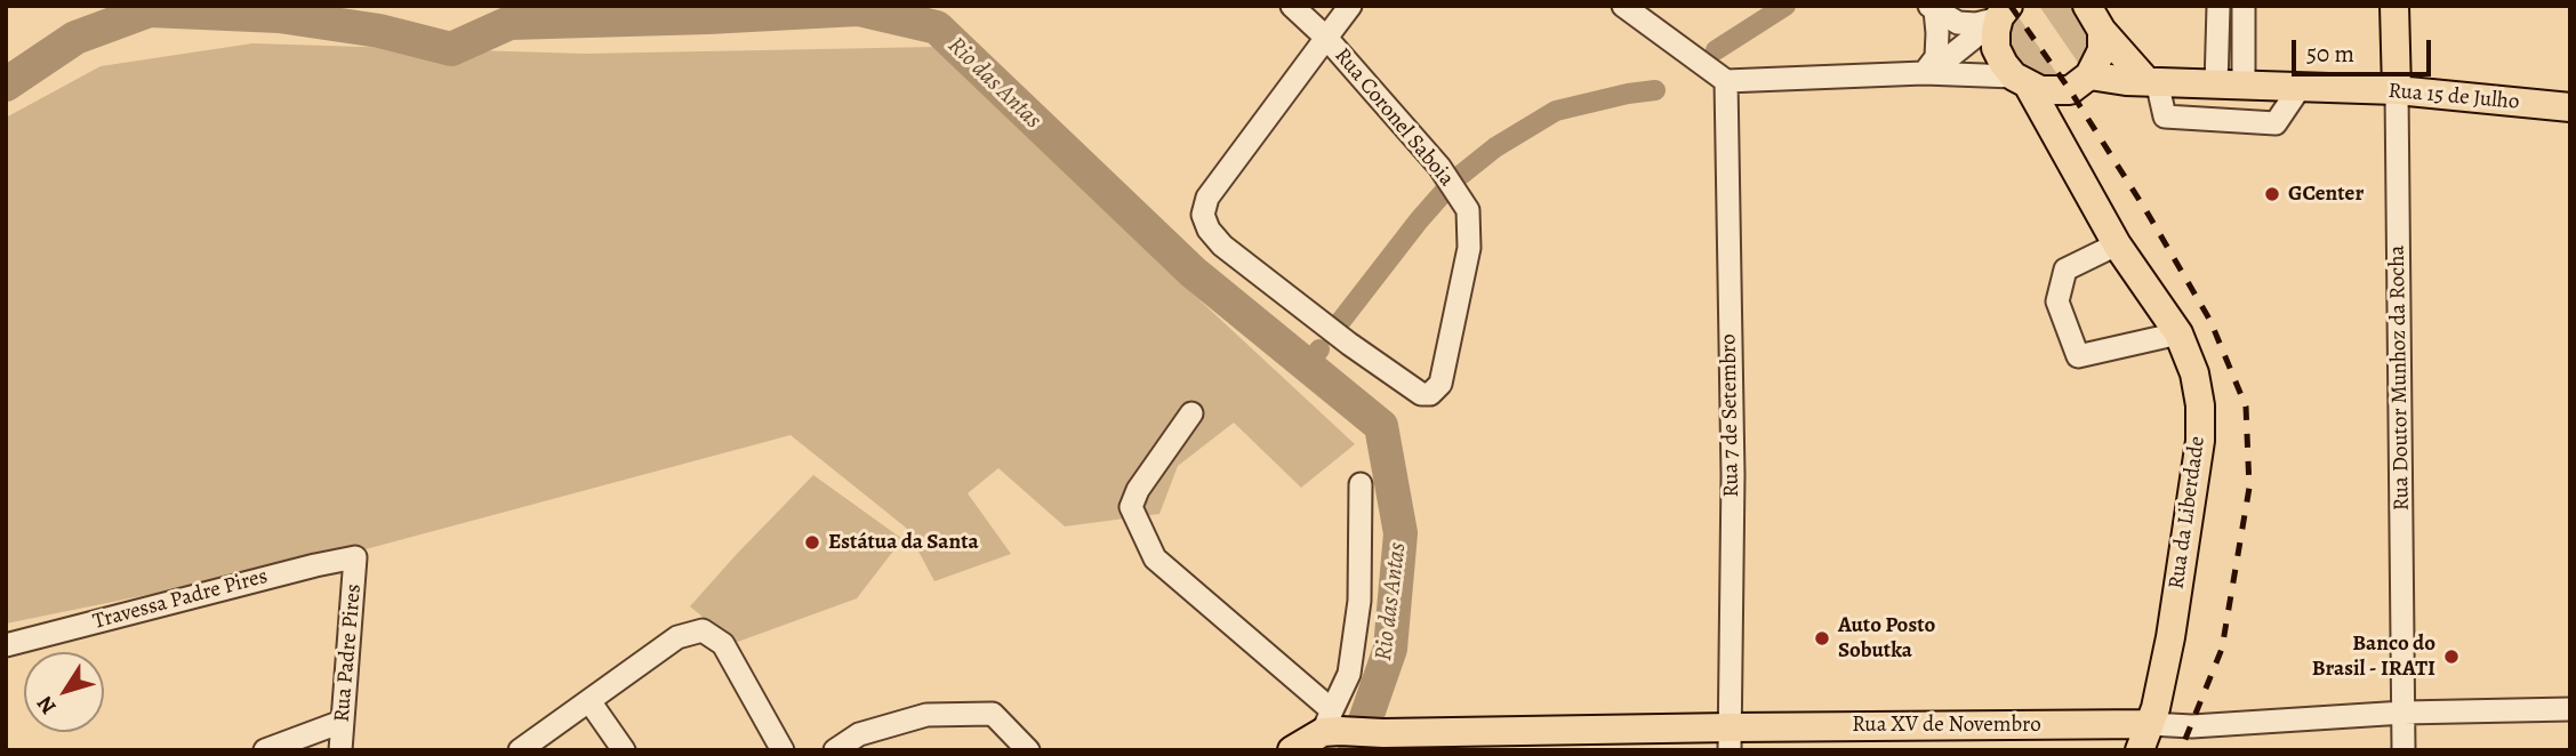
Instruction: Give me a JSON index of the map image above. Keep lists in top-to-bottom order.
{
  "streets": {
    "main road": [
      "Rua 15 de Julho",
      "Rua Doutor Munhoz da Rocha",
      "Rua da Liberdade",
      "Rua XV de Novembro"
    ],
    "street": [
      "Rua Coronel Saboia",
      "Rua 7 de Setembro",
      "Travessa Padre Pires",
      "Rua Padre Pires"
    ]
  },
  "crossings": [
    ["Rua 15 de Julho", "Rua Doutor Munhoz da Rocha"],
    ["Rua 15 de Julho", "Rua da Liberdade"],
    ["Rua Doutor Munhoz da Rocha", "Rua XV de Novembro"],
    ["Rua 7 de Setembro", "Rua XV de Novembro"],
    ["Rua da Liberdade", "Rua XV de Novembro"],
    ["Travessa Padre Pires", "Rua Padre Pires"]
  ],
  "water": ["Rio das Antas"],
  "places": [
    "GCenter",
    "Estátua da Santa",
    "Auto Posto Sobutka",
    "Banco do Brasil - IRATI"
  ],
  "scale_bar": "50 m",
  "north": "bottom left"
}
